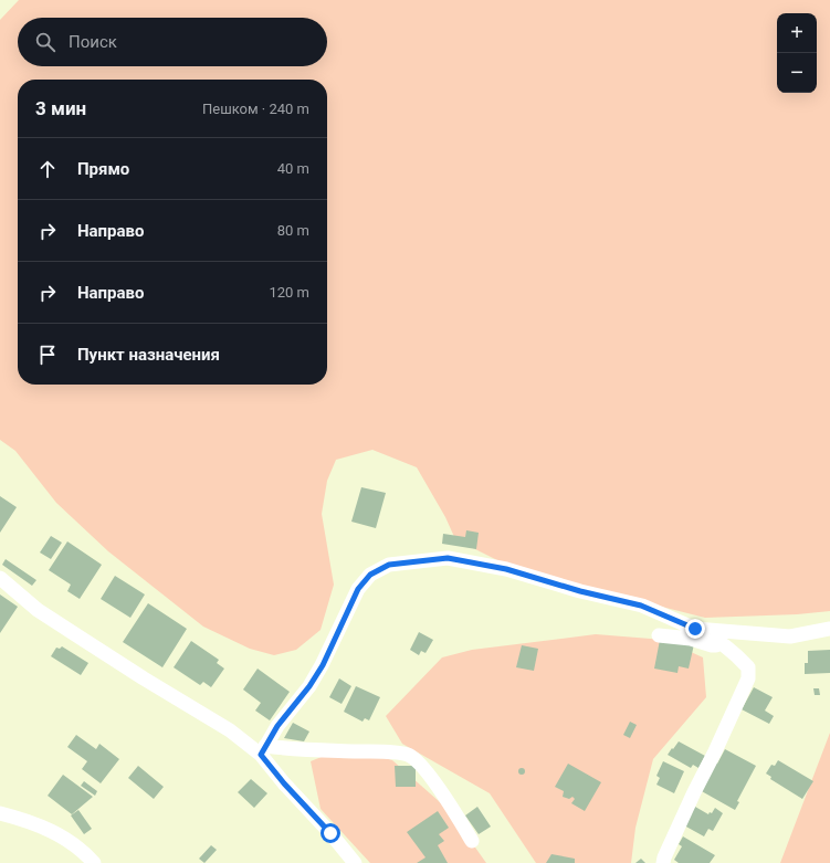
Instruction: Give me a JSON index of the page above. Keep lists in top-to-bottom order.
{
  "page": {
    "map_buttons": ["+", "−"],
    "search": "Поиск",
    "heading": ["3 мин", "Пешком · 240 m"],
    "list": [
      ["Прямо", "40 m"],
      ["Направо", "80 m"],
      ["Направо", "120 m"],
      "Пункт назначения"
    ]
  }
}
